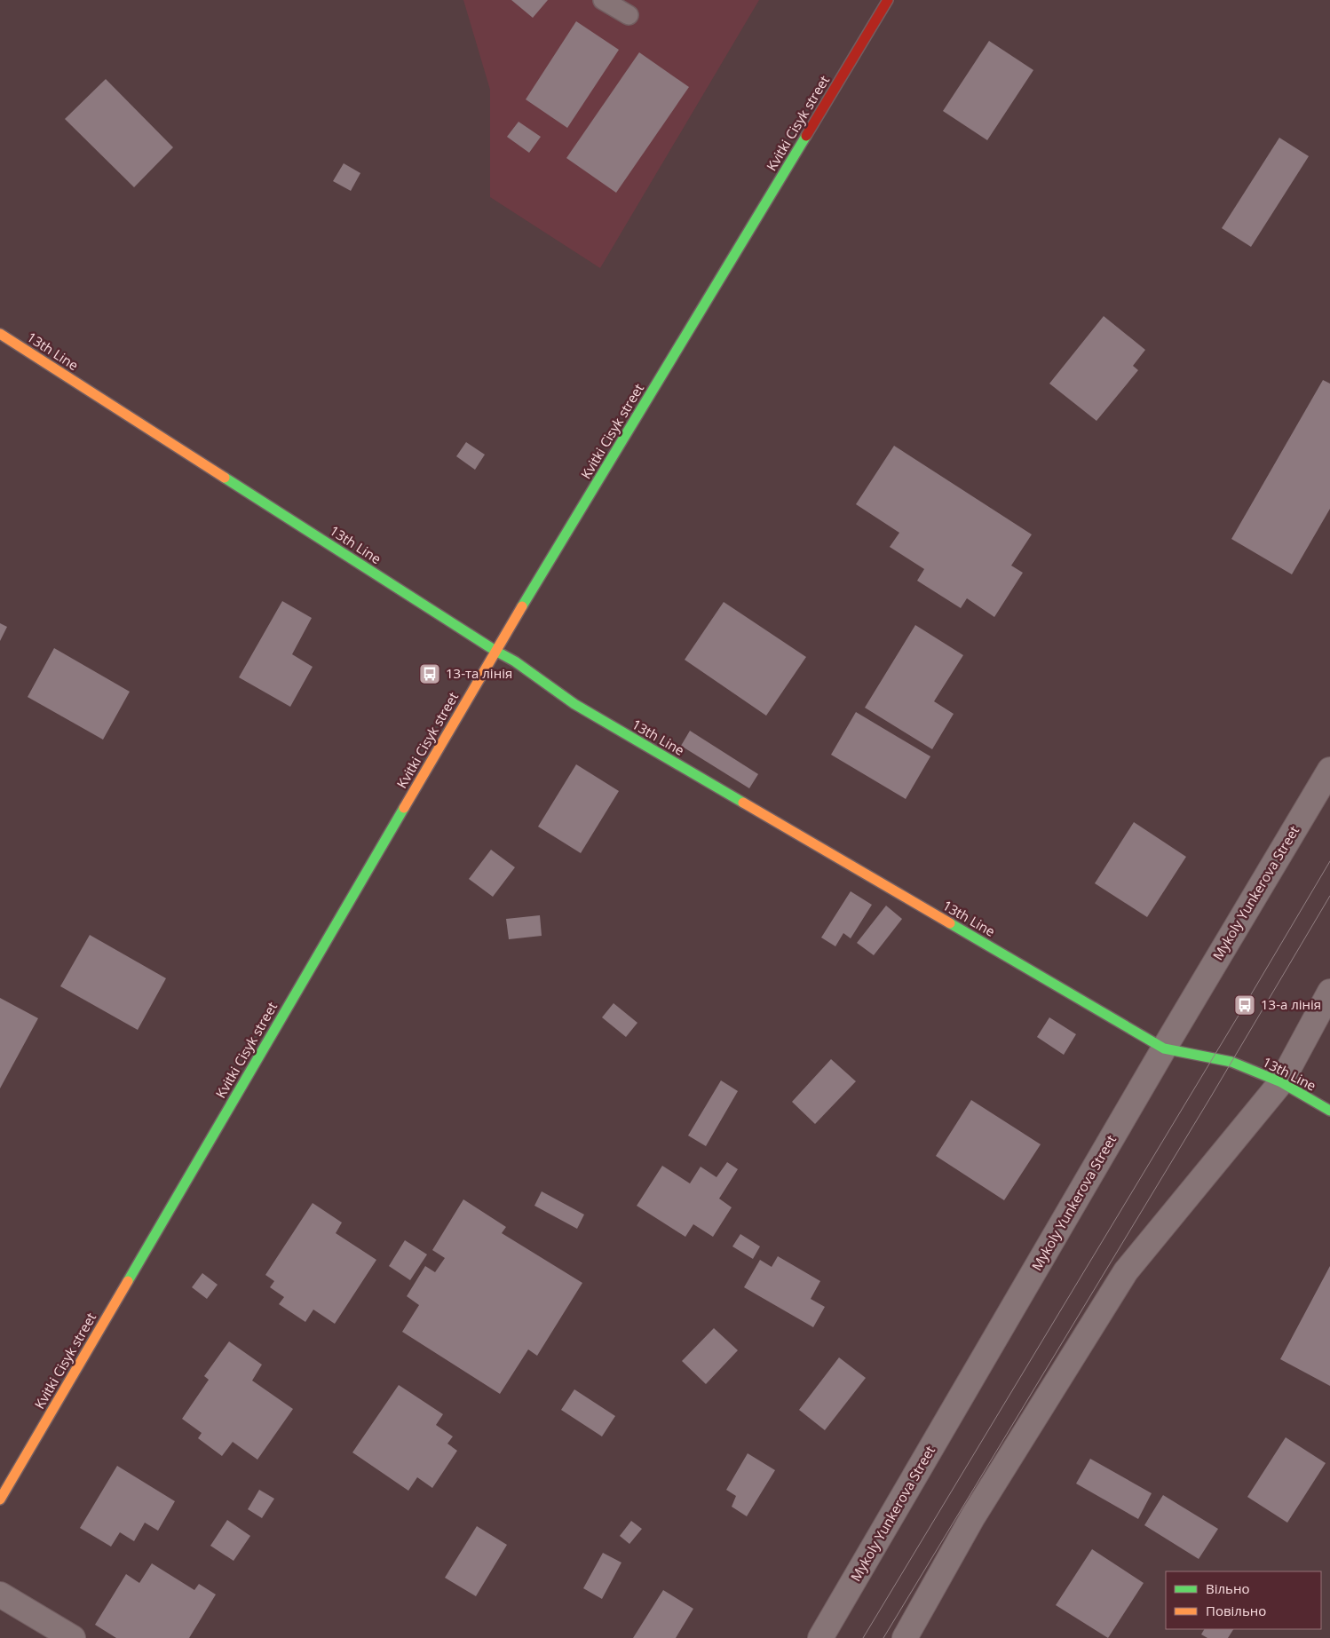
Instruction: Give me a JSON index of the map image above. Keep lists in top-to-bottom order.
{
  "streets": {
    "street": ["Kvitki Cisyk street", "13th Line", "Mykoly Yunkerova Street"]
  },
  "crossings": [
    ["Kvitki Cisyk street", "13th Line"],
    ["13th Line", "Mykoly Yunkerova Street"]
  ],
  "places": {
    "bus stop": ["13-та лінія", "13-а лінія"]
  },
  "legend": ["Вільно", "Повільно"]
}
